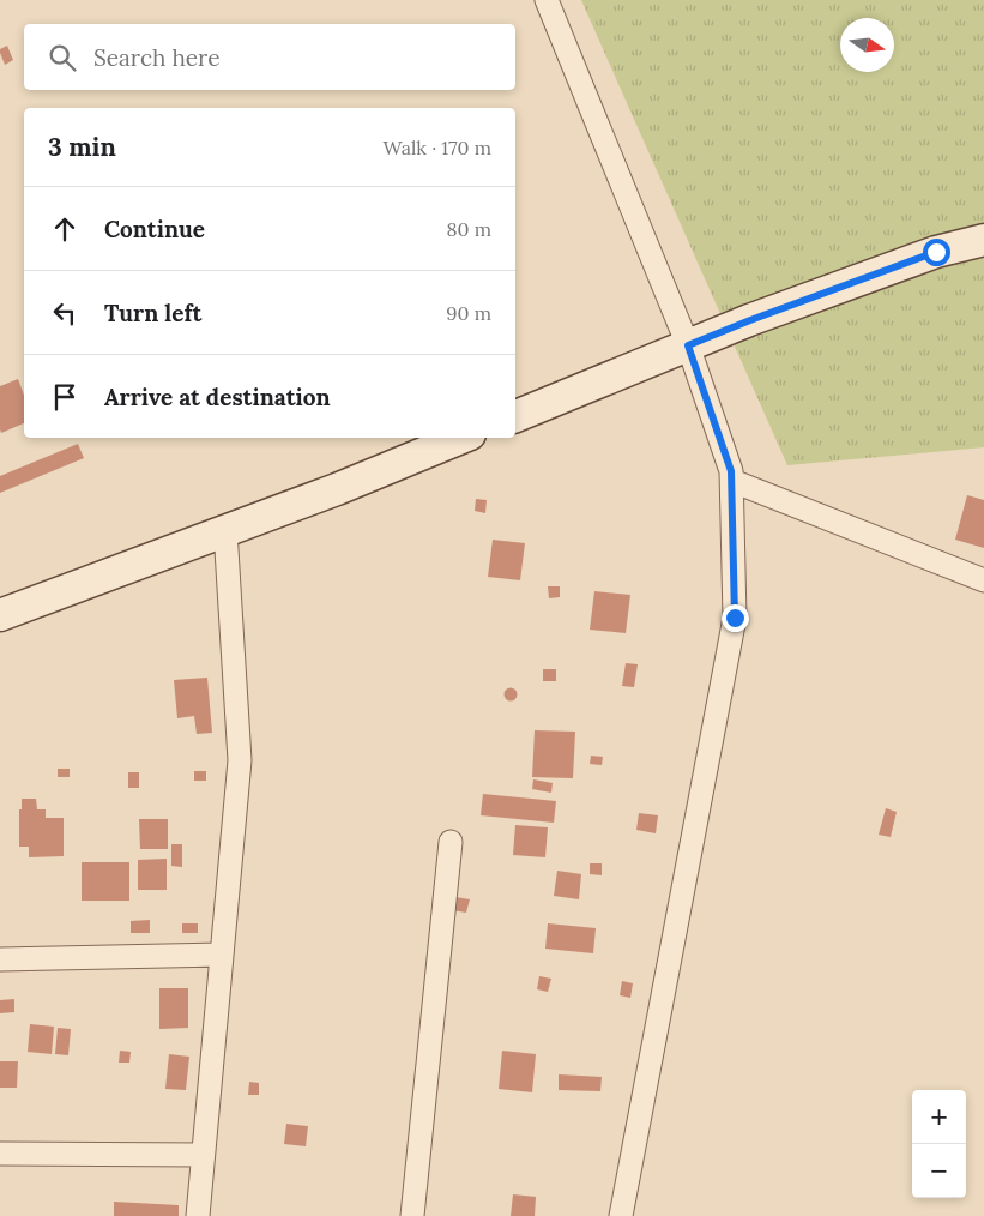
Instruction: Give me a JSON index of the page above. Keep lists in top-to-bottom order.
{
  "north": "right",
  "page": {
    "search": "Search here",
    "heading": ["3 min", "Walk · 170 m"],
    "list": [
      ["Continue", "80 m"],
      ["Turn left", "90 m"],
      "Arrive at destination"
    ],
    "map_buttons": ["+", "−"]
  }
}
